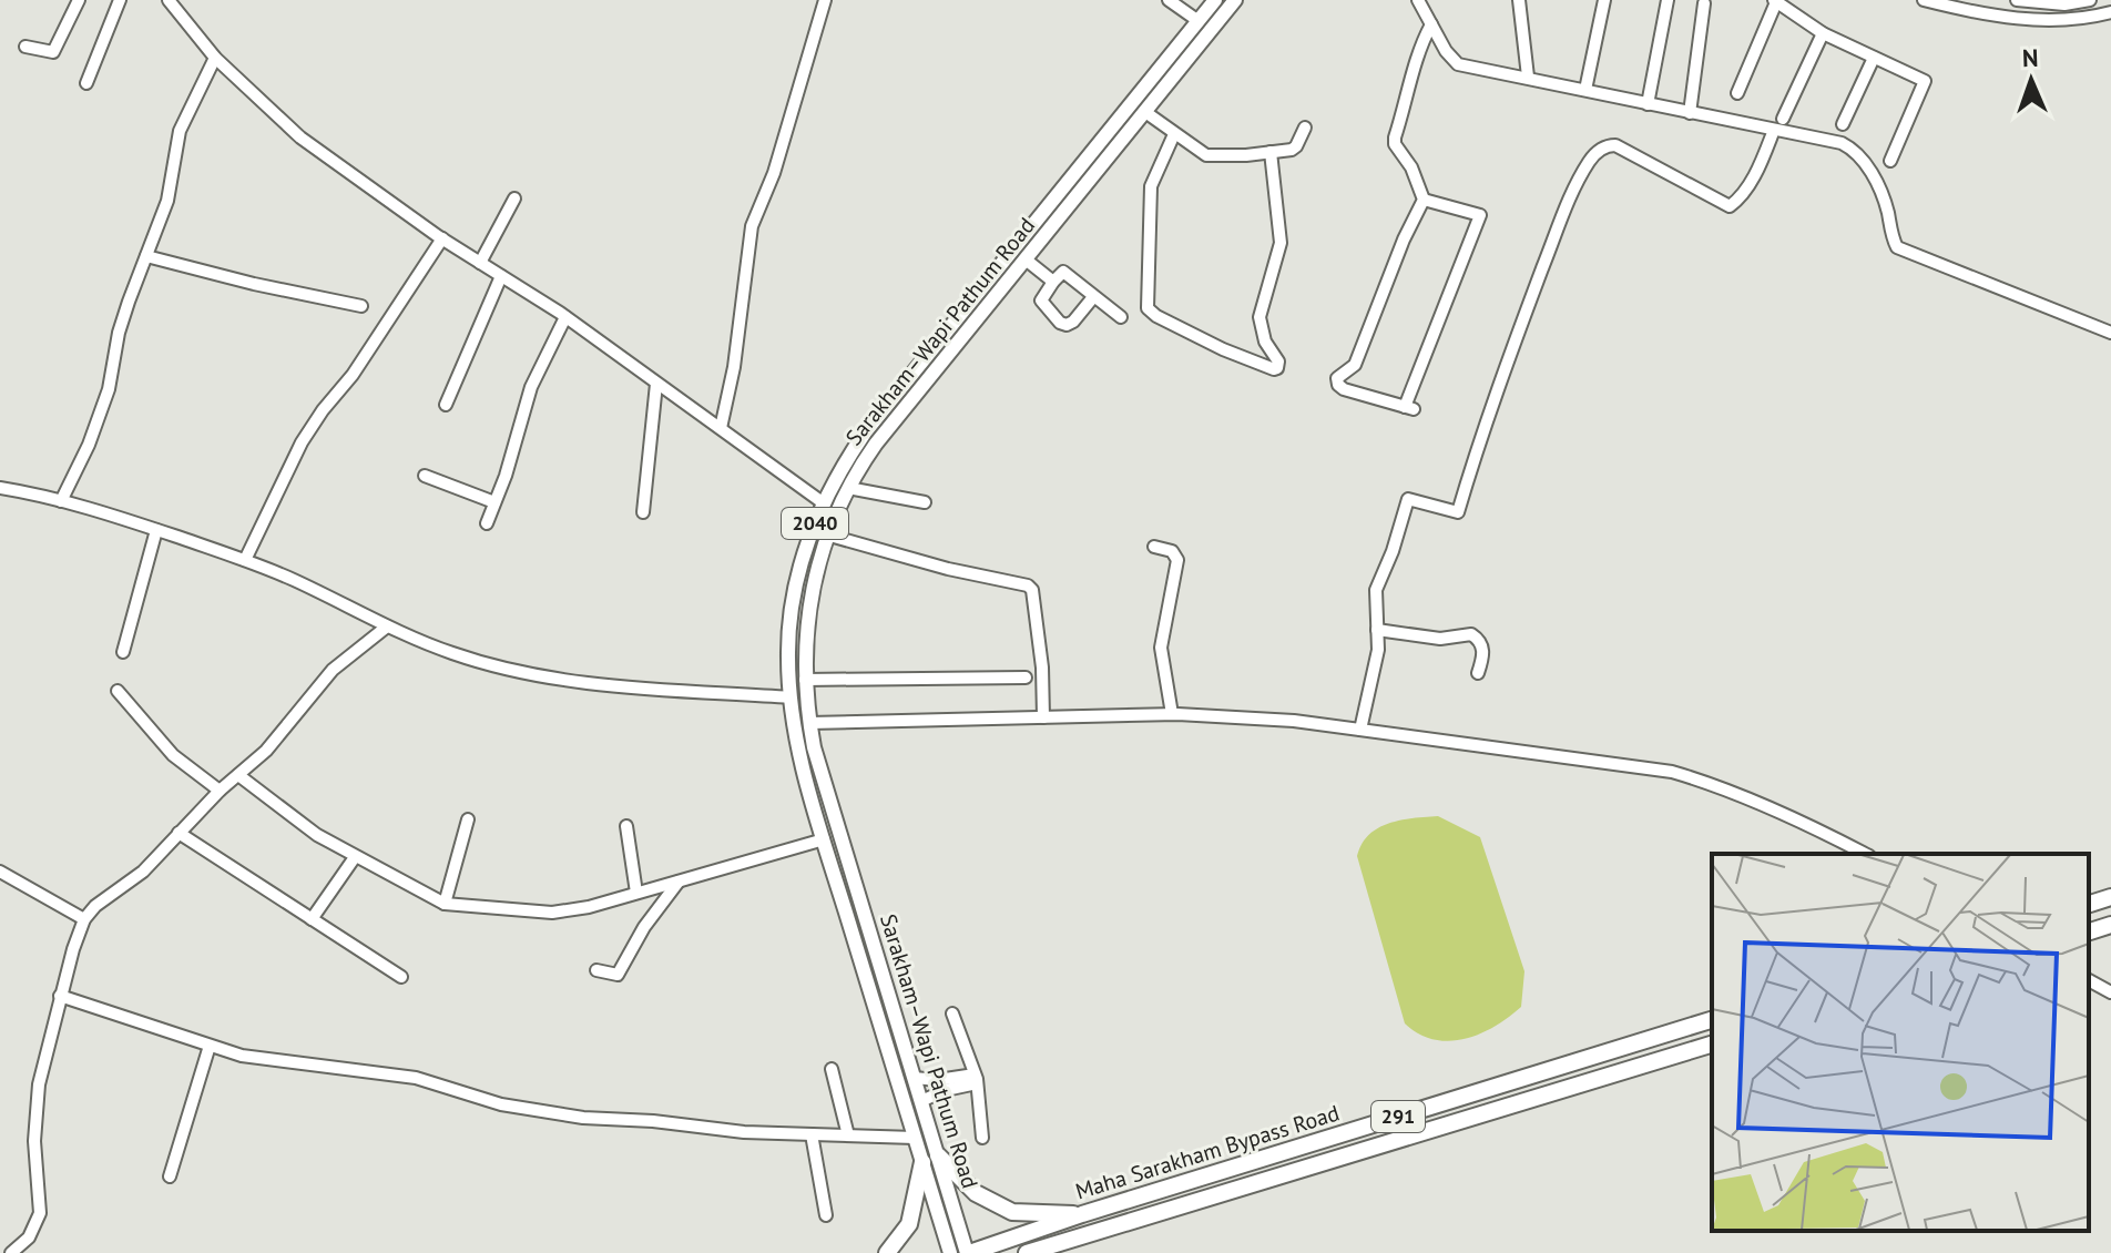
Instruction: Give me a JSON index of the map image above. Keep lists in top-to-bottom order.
{
  "streets": {
    "highway": ["291", "Maha Sarakham Bypass Road"],
    "main road": ["Sarakham–Wapi Pathum Road", "2040"]
  },
  "crossings": [
    ["Sarakham–Wapi Pathum Road", "Maha Sarakham Bypass Road"]
  ],
  "north": "top"
}
